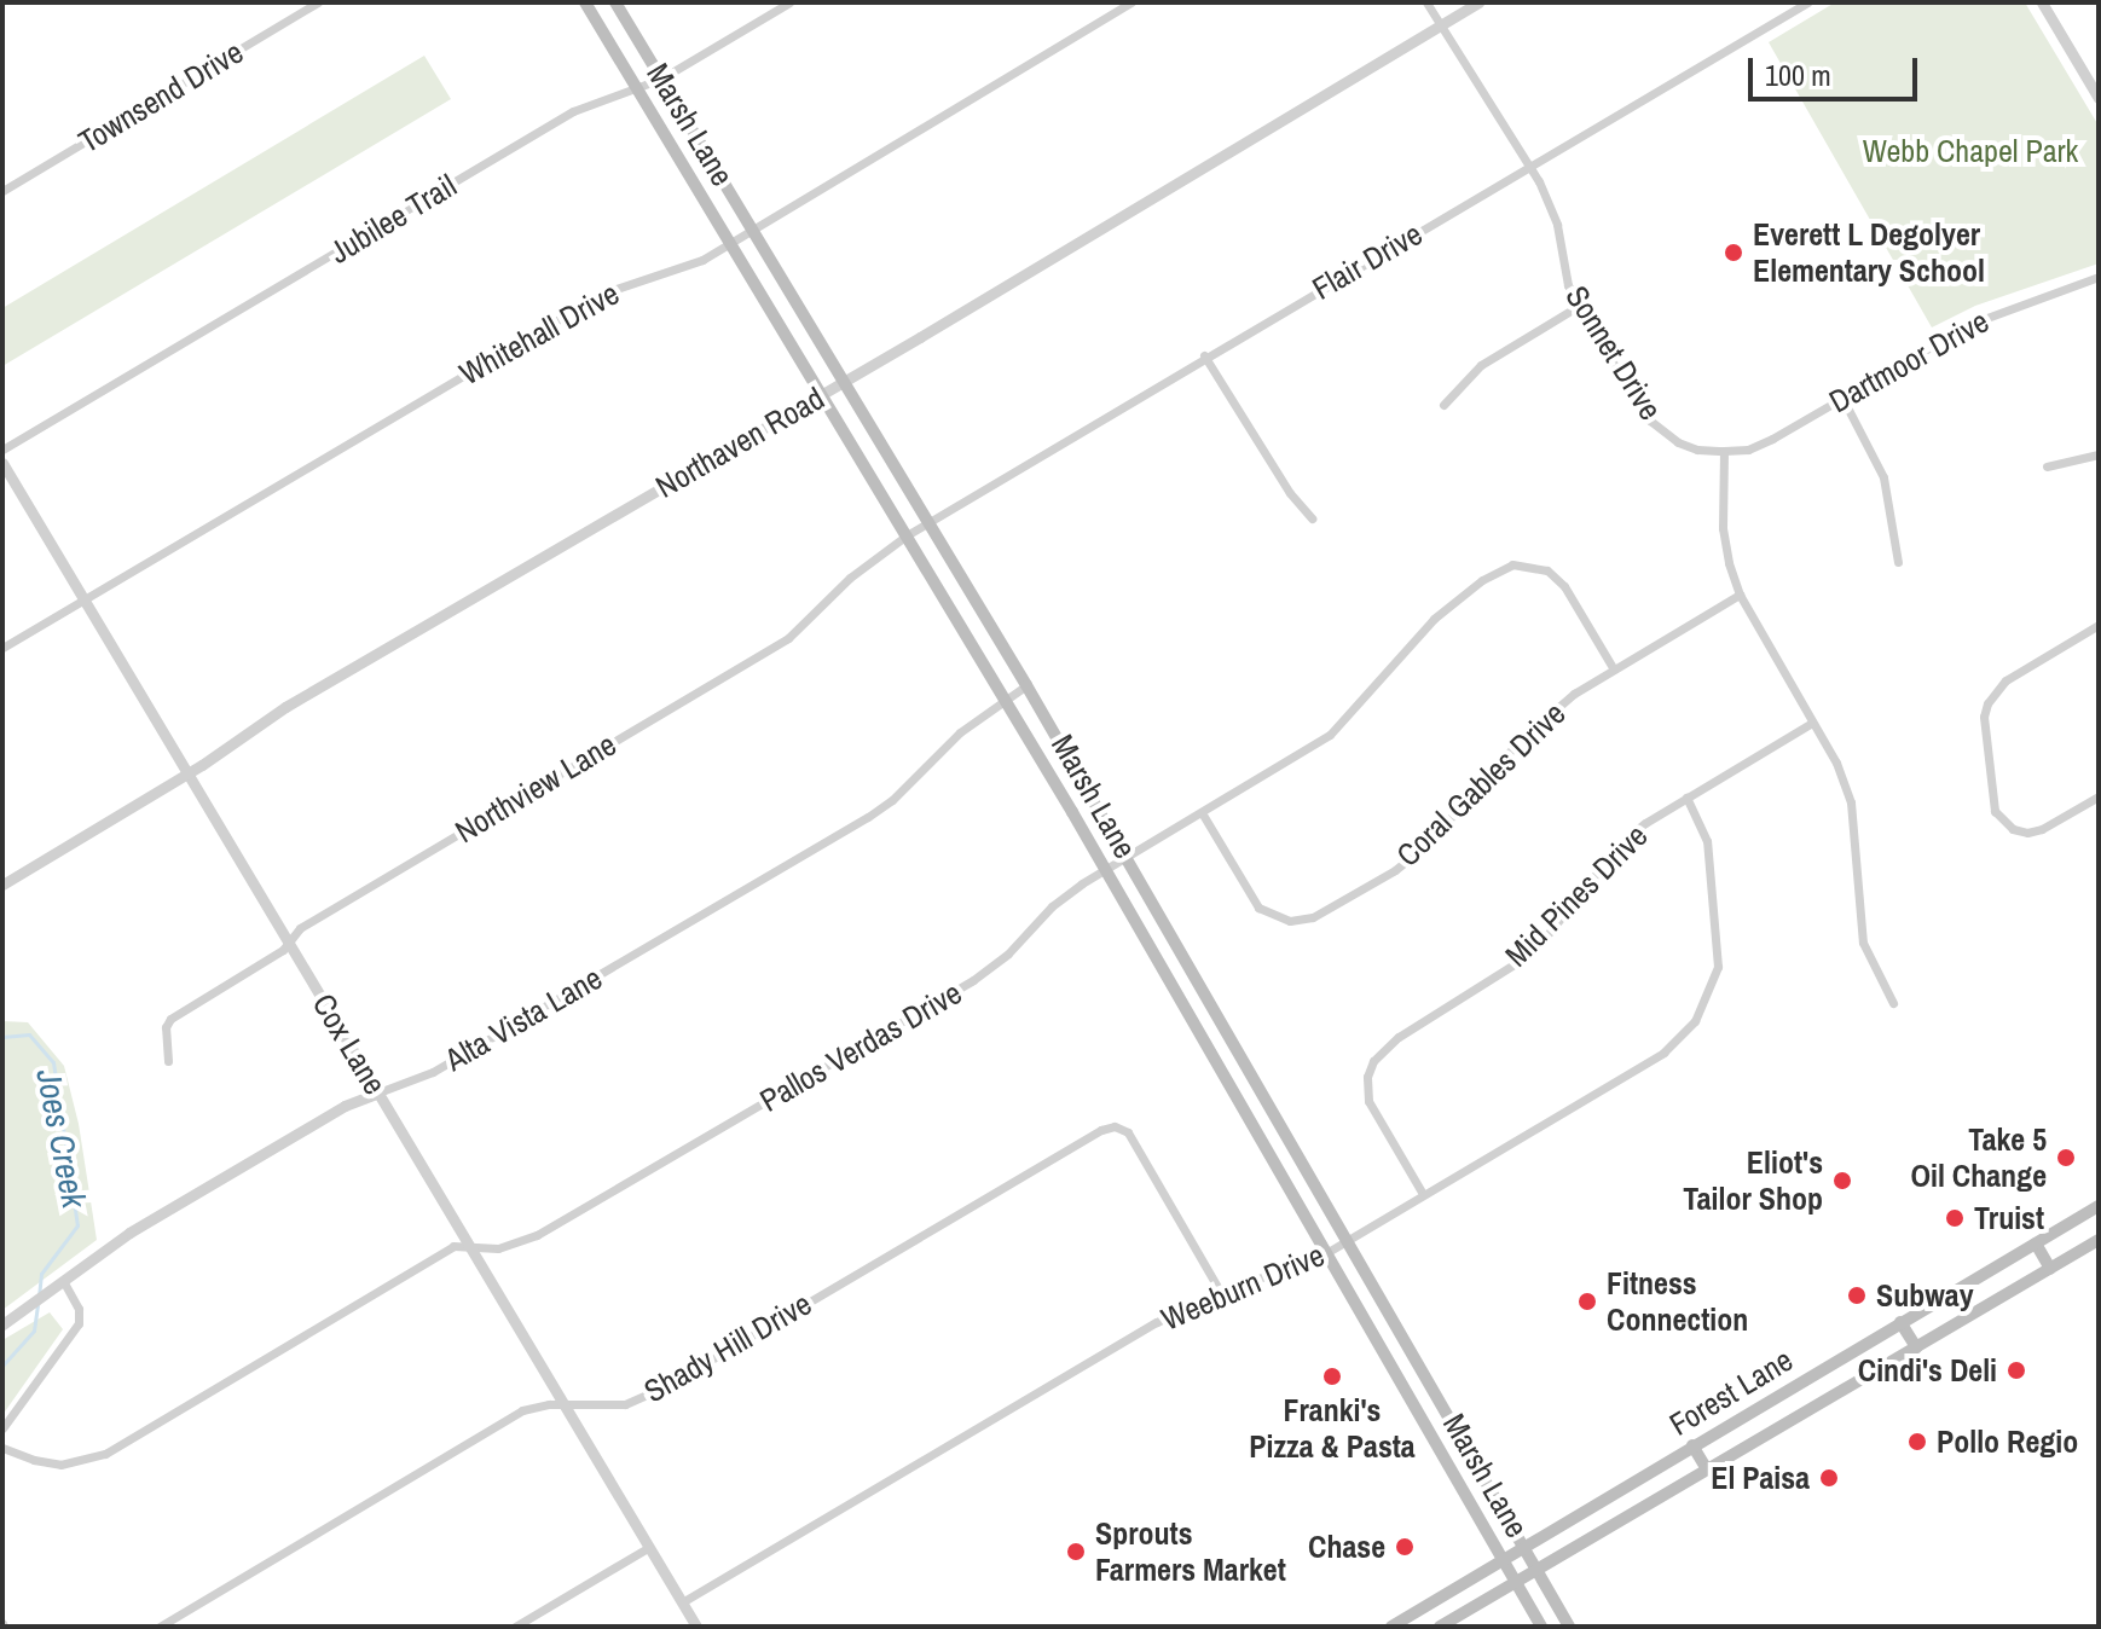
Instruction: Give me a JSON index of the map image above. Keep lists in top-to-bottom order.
{
  "streets": {
    "main road": ["Marsh Lane", "Forest Lane"],
    "street": [
      "Townsend Drive",
      "Jubilee Trail",
      "Flair Drive",
      "Whitehall Drive",
      "Sonnet Drive",
      "Dartmoor Drive",
      "Northaven Road",
      "Coral Gables Drive",
      "Northview Lane",
      "Mid Pines Drive",
      "Alta Vista Lane",
      "Cox Lane",
      "Pallos Verdas Drive",
      "Weeburn Drive",
      "Shady Hill Drive"
    ]
  },
  "crossings": [
    ["Marsh Lane", "Jubilee Trail"],
    ["Marsh Lane", "Flair Drive"],
    ["Marsh Lane", "Whitehall Drive"],
    ["Marsh Lane", "Northaven Road"],
    ["Marsh Lane", "Northview Lane"],
    ["Marsh Lane", "Alta Vista Lane"],
    ["Marsh Lane", "Pallos Verdas Drive"],
    ["Marsh Lane", "Weeburn Drive"],
    ["Marsh Lane", "Forest Lane"],
    ["Flair Drive", "Sonnet Drive"],
    ["Flair Drive", "Northview Lane"],
    ["Whitehall Drive", "Cox Lane"],
    ["Sonnet Drive", "Dartmoor Drive"],
    ["Sonnet Drive", "Northaven Road"],
    ["Northaven Road", "Cox Lane"],
    ["Coral Gables Drive", "Pallos Verdas Drive"],
    ["Northview Lane", "Cox Lane"],
    ["Mid Pines Drive", "Weeburn Drive"],
    ["Alta Vista Lane", "Cox Lane"],
    ["Cox Lane", "Pallos Verdas Drive"],
    ["Cox Lane", "Weeburn Drive"],
    ["Cox Lane", "Shady Hill Drive"],
    ["Weeburn Drive", "Shady Hill Drive"]
  ],
  "water": ["Joes Creek"],
  "parks": ["Webb Chapel Park"],
  "places": [
    "Everett L Degolyer Elementary School",
    "Take 5 Oil Change",
    "Eliot's Tailor Shop",
    "Truist",
    "Subway",
    "Fitness Connection",
    "Cindi's Deli",
    "Franki's Pizza & Pasta",
    "Pollo Regio",
    "El Paisa",
    "Chase",
    "Sprouts Farmers Market"
  ],
  "scale_bar": "100 m"
}
